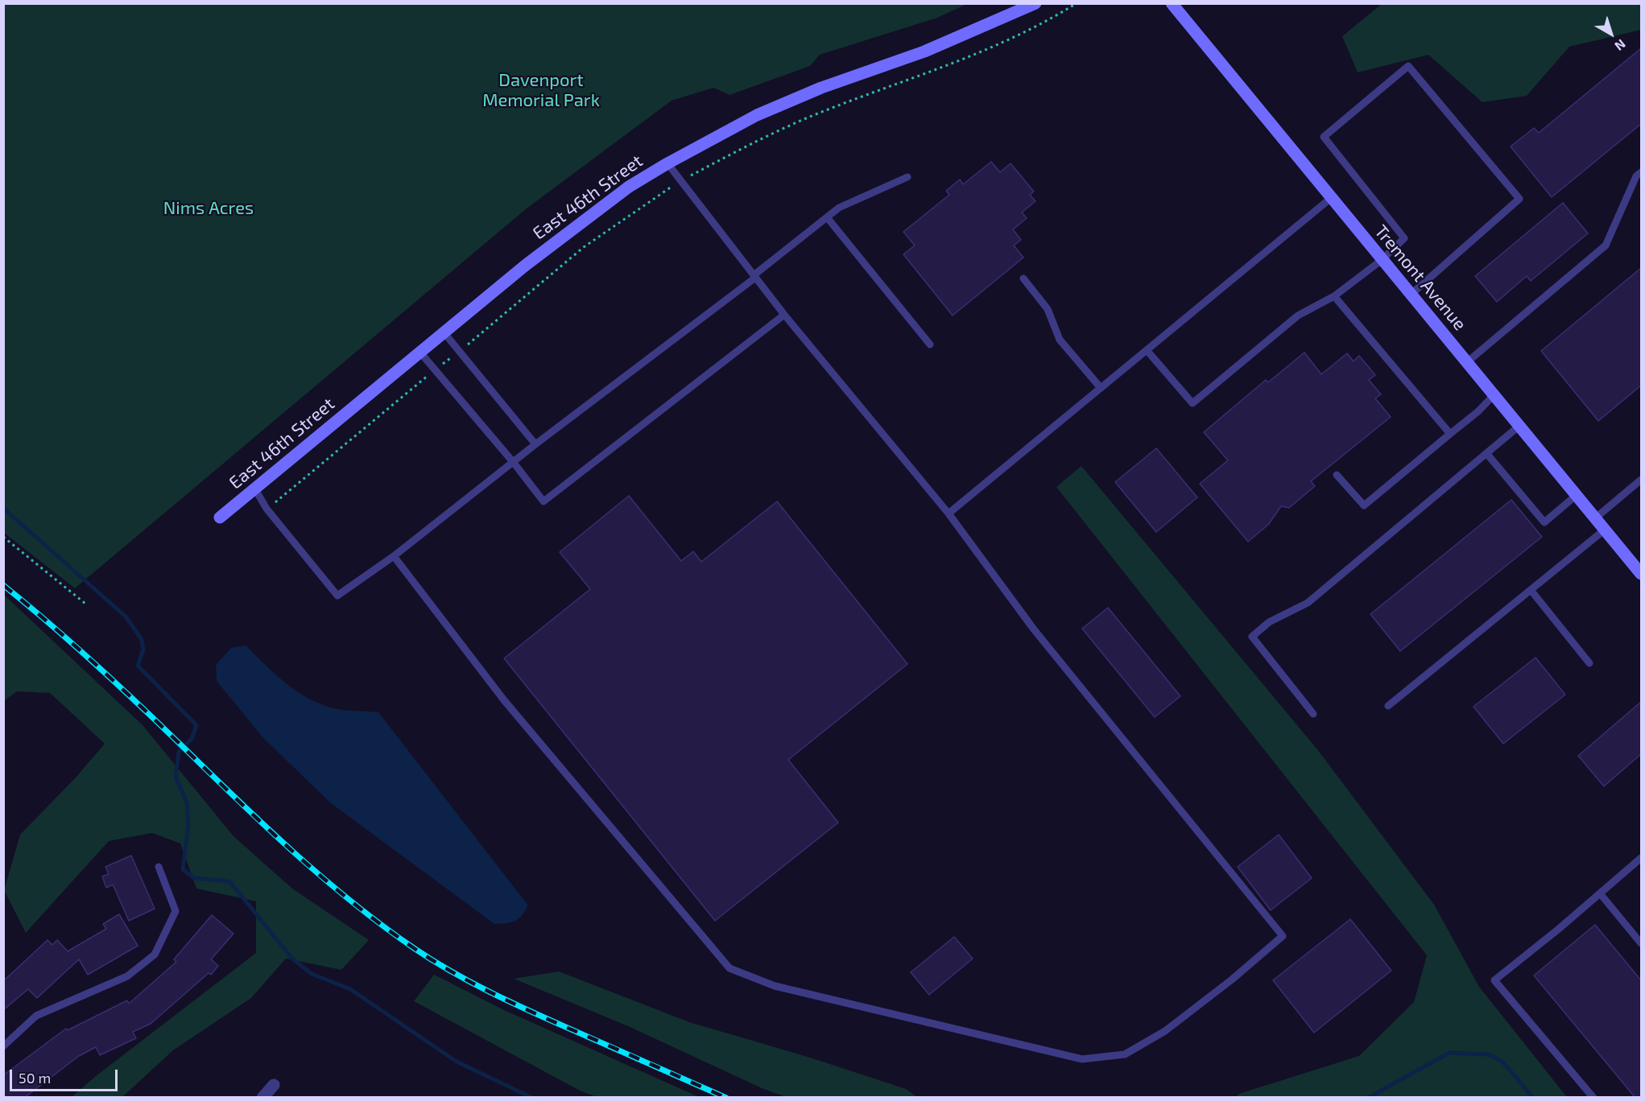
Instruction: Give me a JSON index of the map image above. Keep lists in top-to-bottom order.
{
  "streets": {
    "street": ["East 46th Street", "Tremont Avenue"]
  },
  "parks": ["Davenport Memorial Park", "Nims Acres"],
  "scale_bar": "50 m",
  "north": "bottom right"
}
